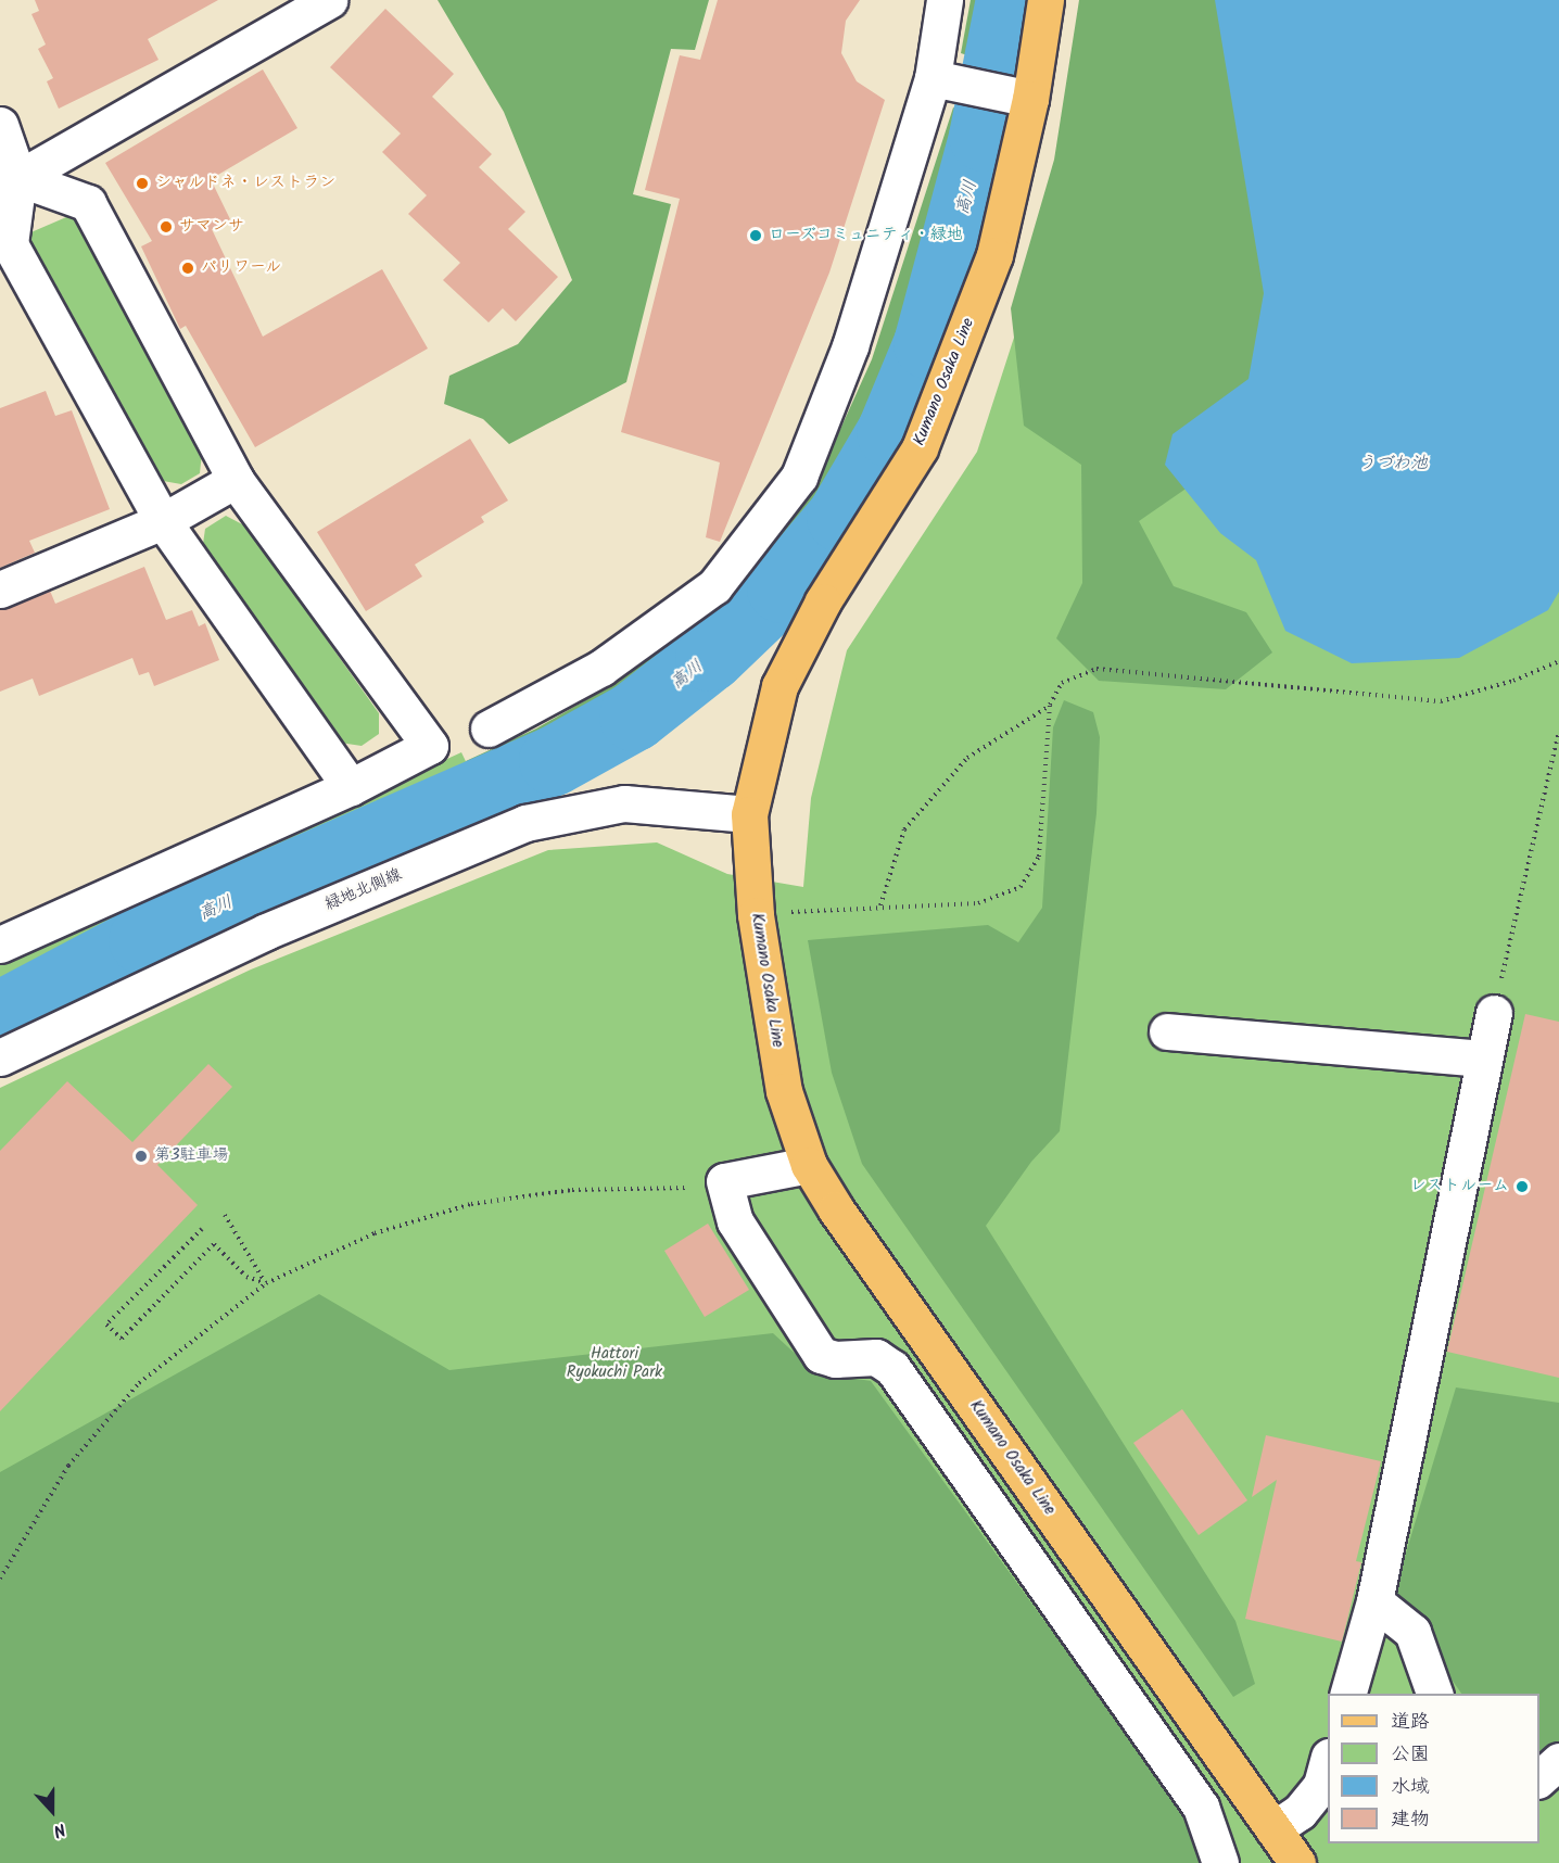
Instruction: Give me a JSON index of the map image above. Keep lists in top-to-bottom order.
{
  "streets": {
    "main road": ["Kumano Osaka Line"],
    "street": ["緑地北側線"]
  },
  "crossings": [
    ["Kumano Osaka Line", "緑地北側線"]
  ],
  "water": ["高川", "うづわ池"],
  "parks": ["Hattori Ryokuchi Park"],
  "places": [
    "シャルドネ・レストラン",
    "サマンサ",
    "ローズコミュニティ・緑地",
    "パリワール",
    "第3駐車場",
    "レストルーム"
  ],
  "legend": [
    "道路",
    "公園",
    "水域",
    "建物"
  ],
  "north": "bottom"
}
